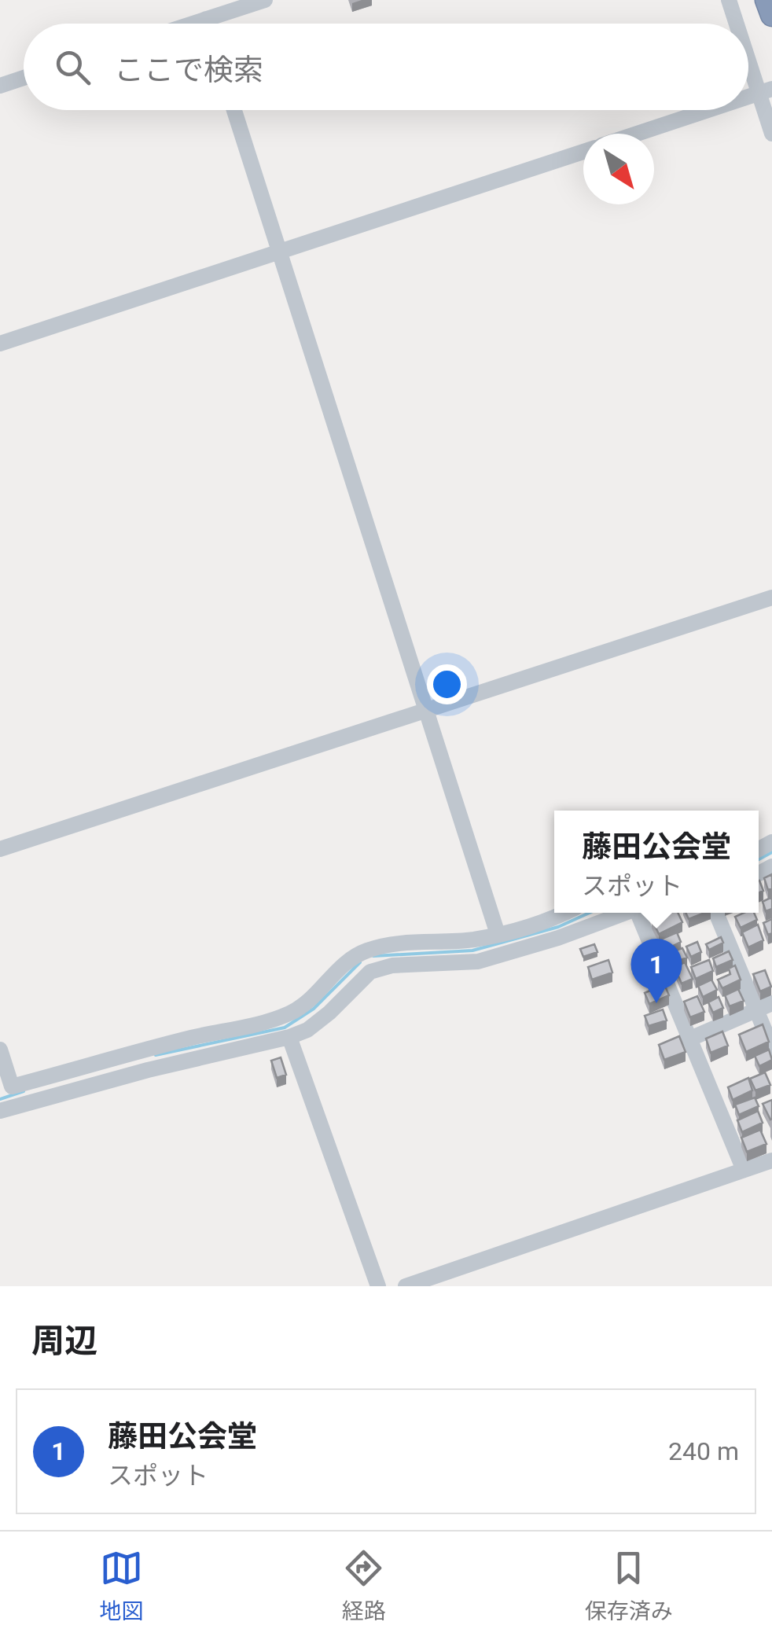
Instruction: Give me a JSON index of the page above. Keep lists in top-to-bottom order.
{
  "north": "bottom right",
  "page": {
    "search": "ここで検索",
    "popup": ["藤田公会堂", "スポット"],
    "pins": "1",
    "heading": "周辺",
    "list": [
      {
        "mark": "1",
        "name": "藤田公会堂",
        "note": "スポット",
        "value": "240 m"
      }
    ],
    "nav": ["地図", "経路", "保存済み"]
  }
}
